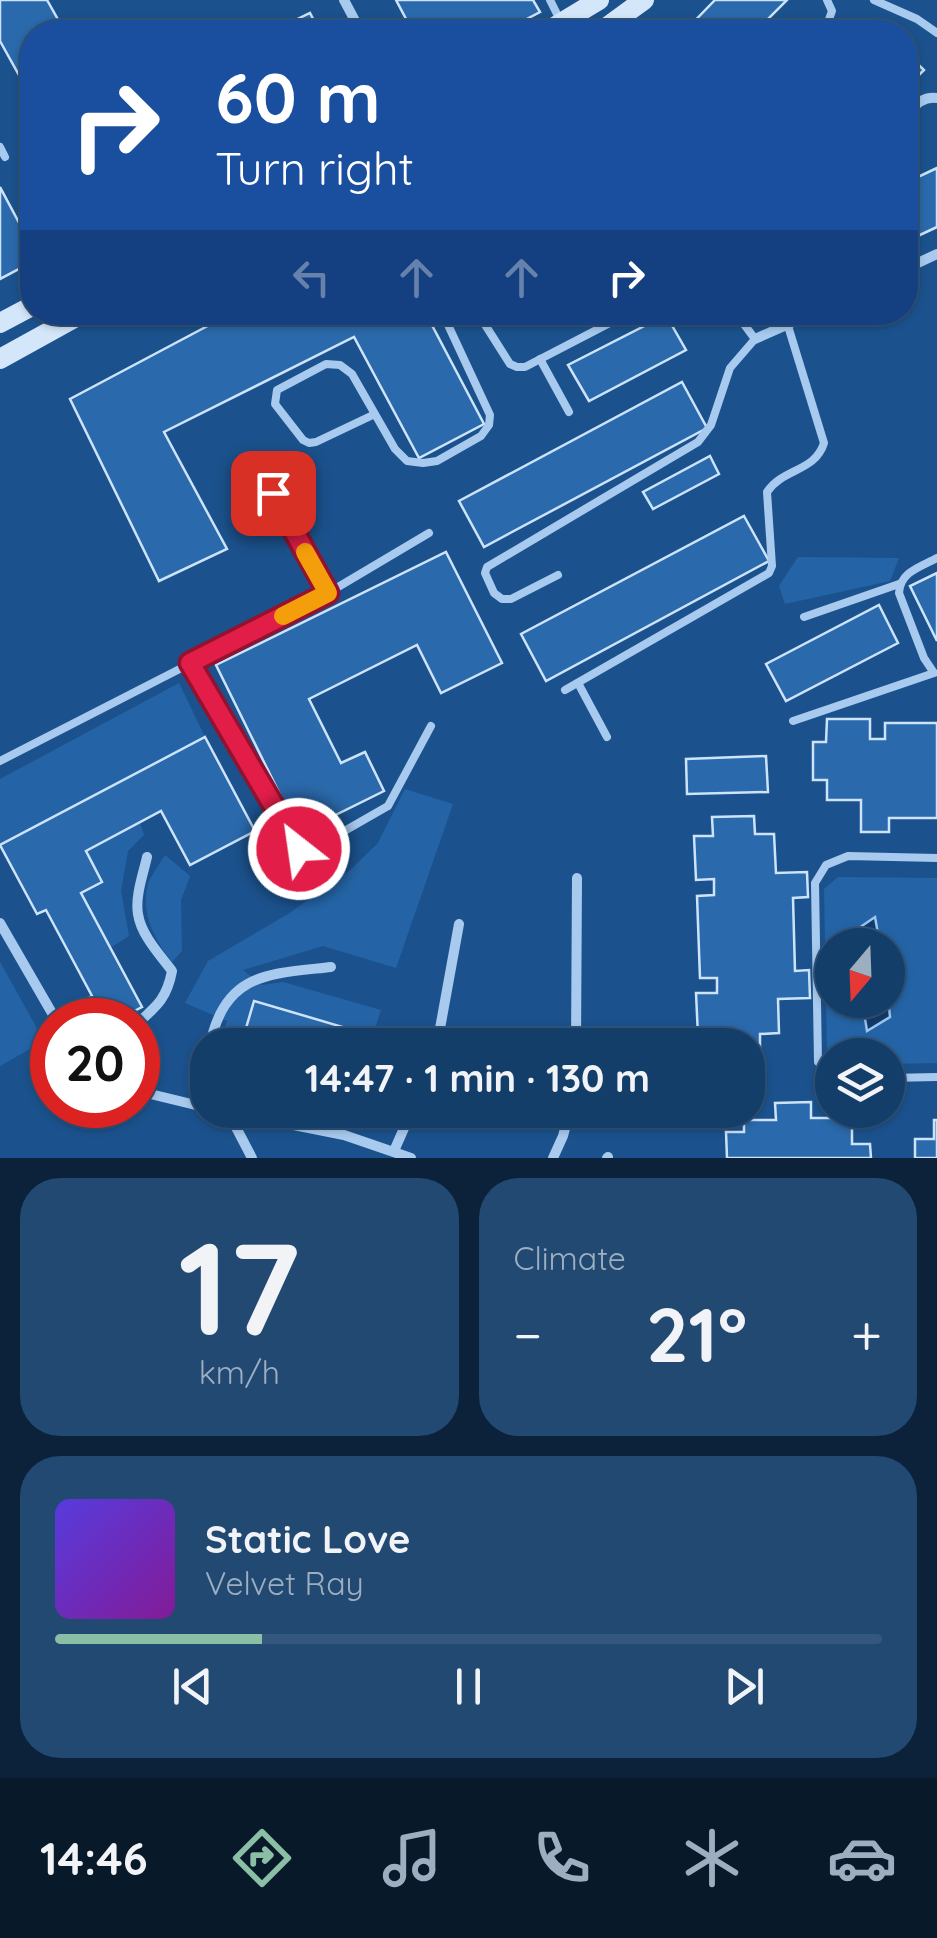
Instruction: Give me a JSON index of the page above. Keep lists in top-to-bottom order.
{
  "north": "bottom",
  "page": {
    "turn": ["60 m", "Turn right"],
    "limit": "20",
    "trip": "14:47 · 1 min · 130 m",
    "tile": [
      ["17", "km/h"],
      "Climate"
    ],
    "heat": ["−", "21°", "+"],
    "song": ["Static Love", "Velvet Ray"],
    "tabs": "14:46"
  }
}
